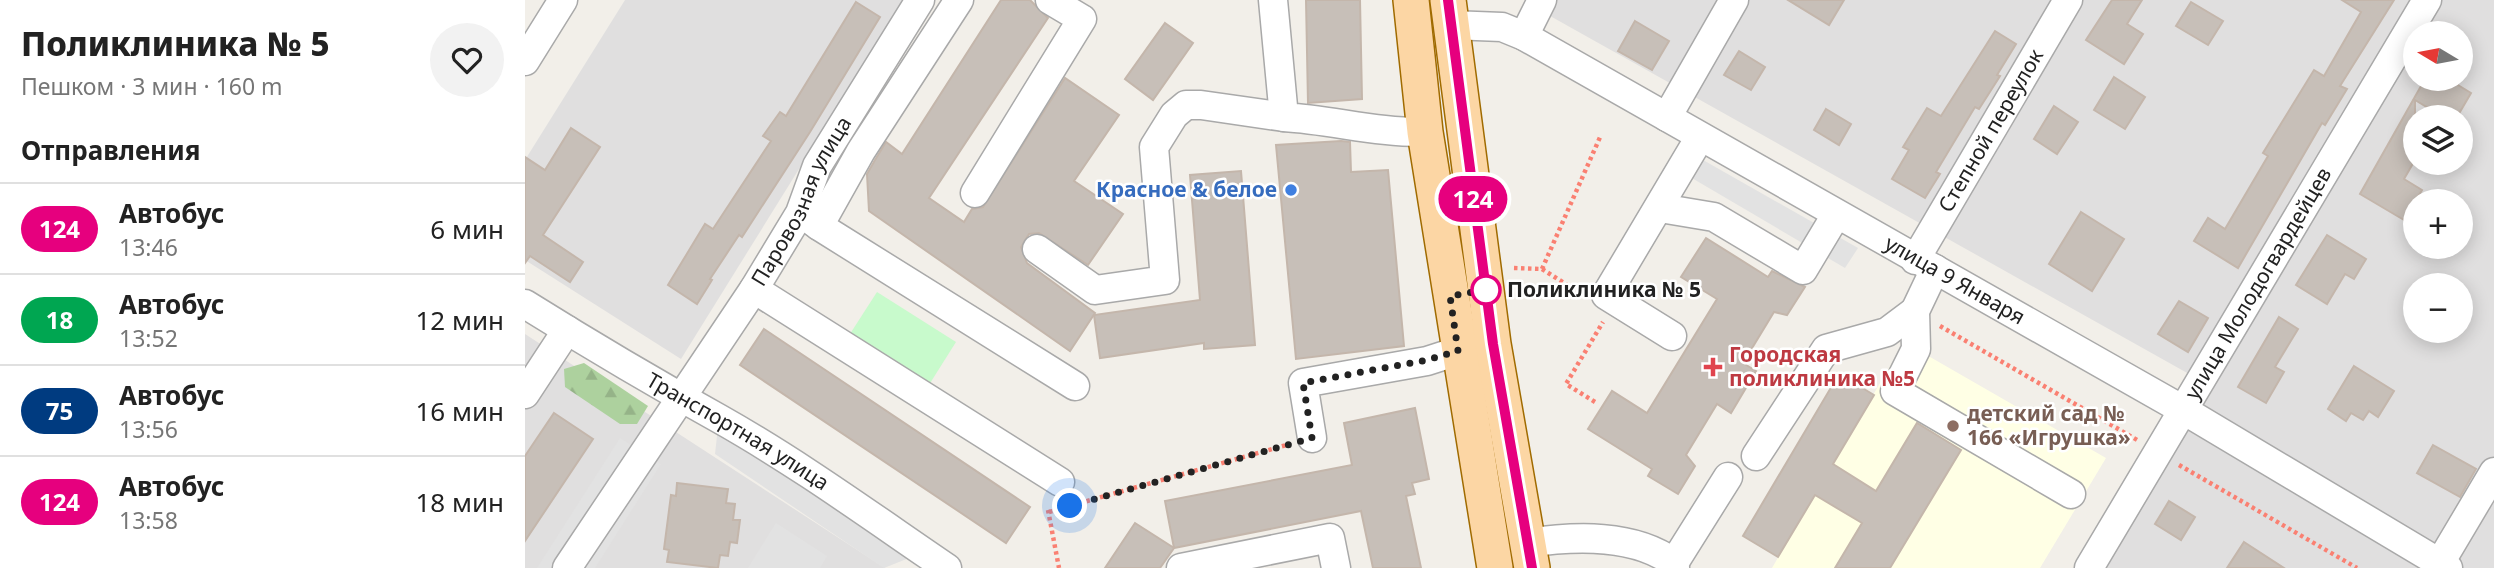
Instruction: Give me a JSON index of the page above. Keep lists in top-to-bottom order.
{
  "streets": {
    "street": [
      "Степной переулок",
      "Паровозная улица",
      "улица 9 Января",
      "улица Молодогвардейцев",
      "Транспортная улица"
    ]
  },
  "crossings": [
    ["Степной переулок", "улица 9 Января"],
    ["Паровозная улица", "Транспортная улица"],
    ["улица 9 Января", "улица Молодогвардейцев"]
  ],
  "places": {
    "other": ["Красное & белое", "Поликлиника № 5", "детский сад № 166 «Игрушка»"],
    "health": ["Городская поликлиника №5"]
  },
  "lines": ["bus line 124"],
  "north": "left",
  "page": {
    "heading": [
      ["Поликлиника № 5", "Пешком · 3 мин · 160 m"],
      "Отправления"
    ],
    "on_map": "124",
    "map_buttons": ["+", "−"],
    "list": [
      {
        "mark": "124",
        "name": "Автобус",
        "note": "13:46",
        "value": "6 мин"
      },
      {
        "mark": "18",
        "name": "Автобус",
        "note": "13:52",
        "value": "12 мин"
      },
      {
        "mark": "75",
        "name": "Автобус",
        "note": "13:56",
        "value": "16 мин"
      },
      {
        "mark": "124",
        "name": "Автобус",
        "note": "13:58",
        "value": "18 мин"
      }
    ]
  }
}
